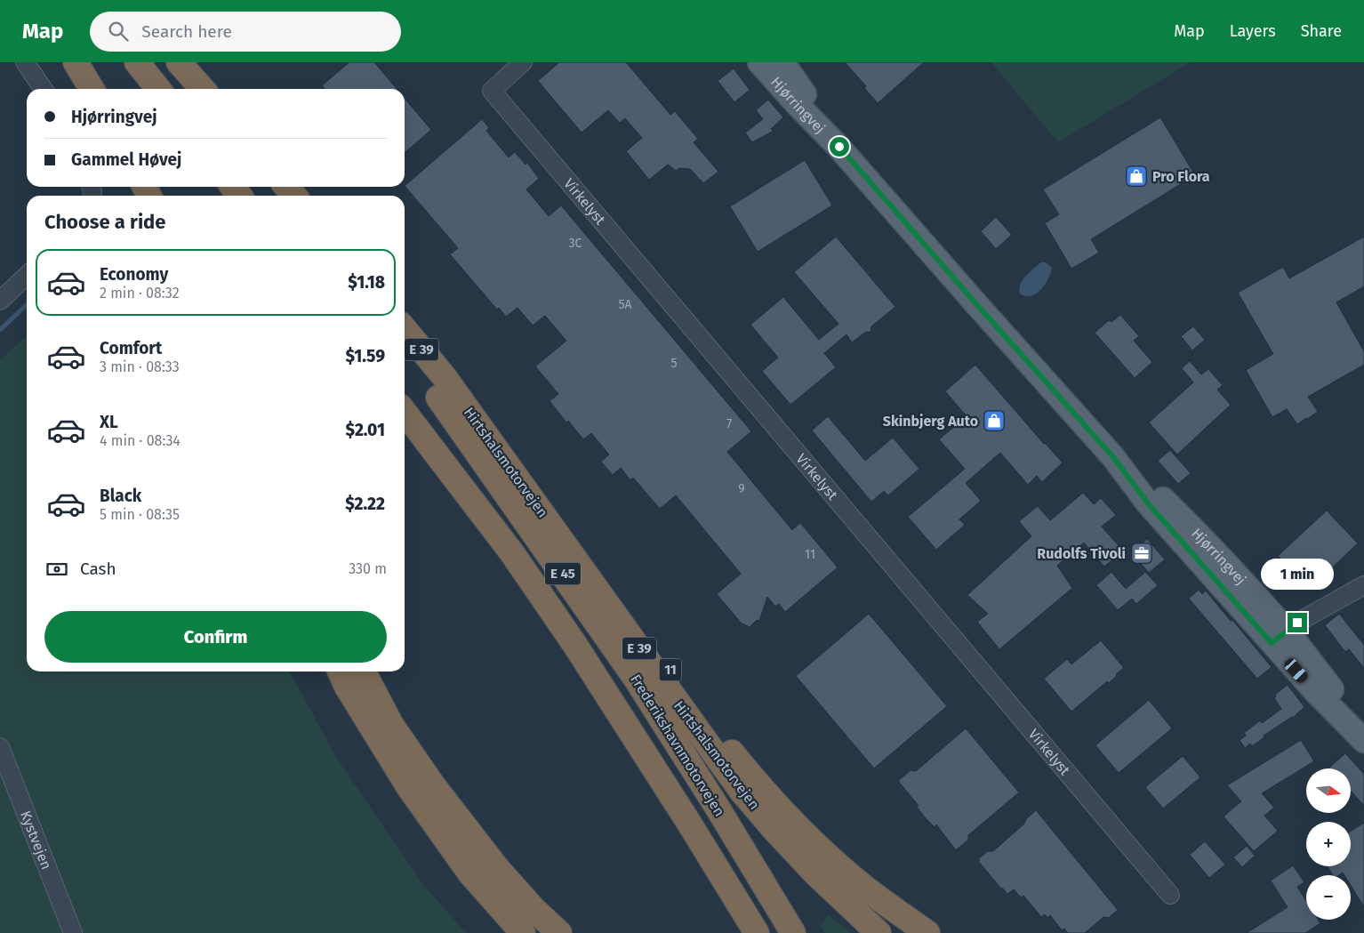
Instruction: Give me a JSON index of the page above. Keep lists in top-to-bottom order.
{
  "streets": {
    "highway": [
      "E 39",
      "Hirtshalsmotorvejen",
      "E 45",
      "11",
      "Frederikshavnmotorvejen"
    ],
    "main road": ["Hjørringvej"],
    "street": ["Virkelyst", "Kystvejen"]
  },
  "crossings": [
    ["Hirtshalsmotorvejen", "11"]
  ],
  "places": {
    "shop": ["Pro Flora", "Skinbjerg Auto"],
    "office": ["Rudolfs Tivoli"]
  },
  "house_numbers": [
    "3C",
    "5A",
    "5",
    "7",
    "9",
    "11"
  ],
  "north": "right",
  "page": {
    "header": "Map",
    "search": "Search here",
    "nav": ["Map", "Layers", "Share"],
    "banner": ["Hjørringvej", "Gammel Høvej"],
    "heading": "Choose a ride",
    "list": [
      {
        "name": "Economy",
        "note": "2 min · 08:32",
        "value": "$1.18"
      },
      {
        "name": "Comfort",
        "note": "3 min · 08:33",
        "value": "$1.59"
      },
      {
        "name": "XL",
        "note": "4 min · 08:34",
        "value": "$2.01"
      },
      {
        "name": "Black",
        "note": "5 min · 08:35",
        "value": "$2.22"
      }
    ],
    "pay": ["Cash", "330 m"],
    "bubble": "1 min",
    "buttons": "Confirm",
    "map_buttons": ["+", "−"]
  }
}
